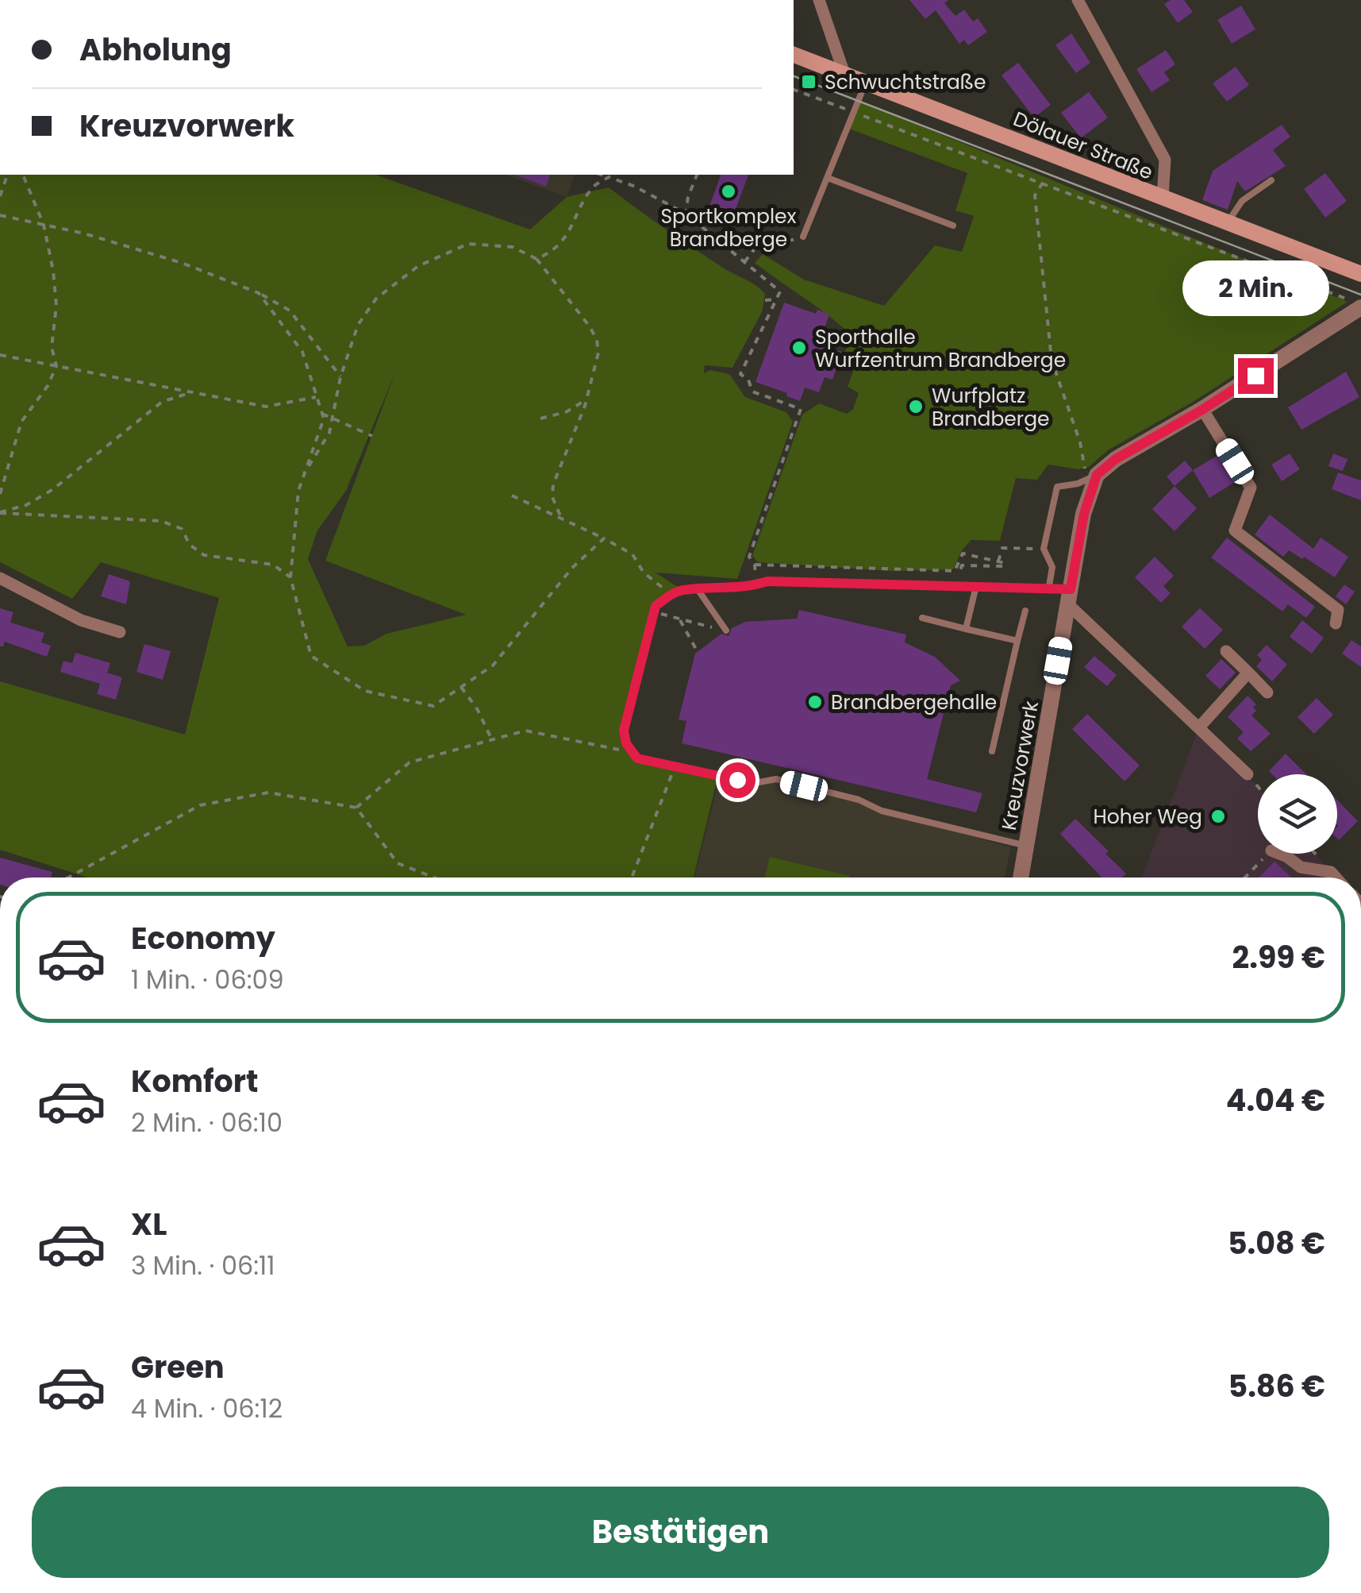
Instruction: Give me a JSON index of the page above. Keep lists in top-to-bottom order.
{
  "streets": {
    "main road": ["Dölauer Straße"],
    "street": ["Kreuzvorwerk"]
  },
  "places": {
    "transit": ["Schwuchtstraße"],
    "other": [
      "Sportkomplex Brandberge",
      "Sporthalle Wurfzentrum Brandberge",
      "Wurfplatz Brandberge",
      "Brandbergehalle",
      "Hoher Weg"
    ]
  },
  "page": {
    "banner": ["Abholung", "Kreuzvorwerk"],
    "bubble": "2 Min.",
    "list": [
      {
        "name": "Economy",
        "note": "1 Min. · 06:09",
        "value": "2.99 €"
      },
      {
        "name": "Komfort",
        "note": "2 Min. · 06:10",
        "value": "4.04 €"
      },
      {
        "name": "XL",
        "note": "3 Min. · 06:11",
        "value": "5.08 €"
      },
      {
        "name": "Green",
        "note": "4 Min. · 06:12",
        "value": "5.86 €"
      }
    ],
    "buttons": "Bestätigen"
  }
}
